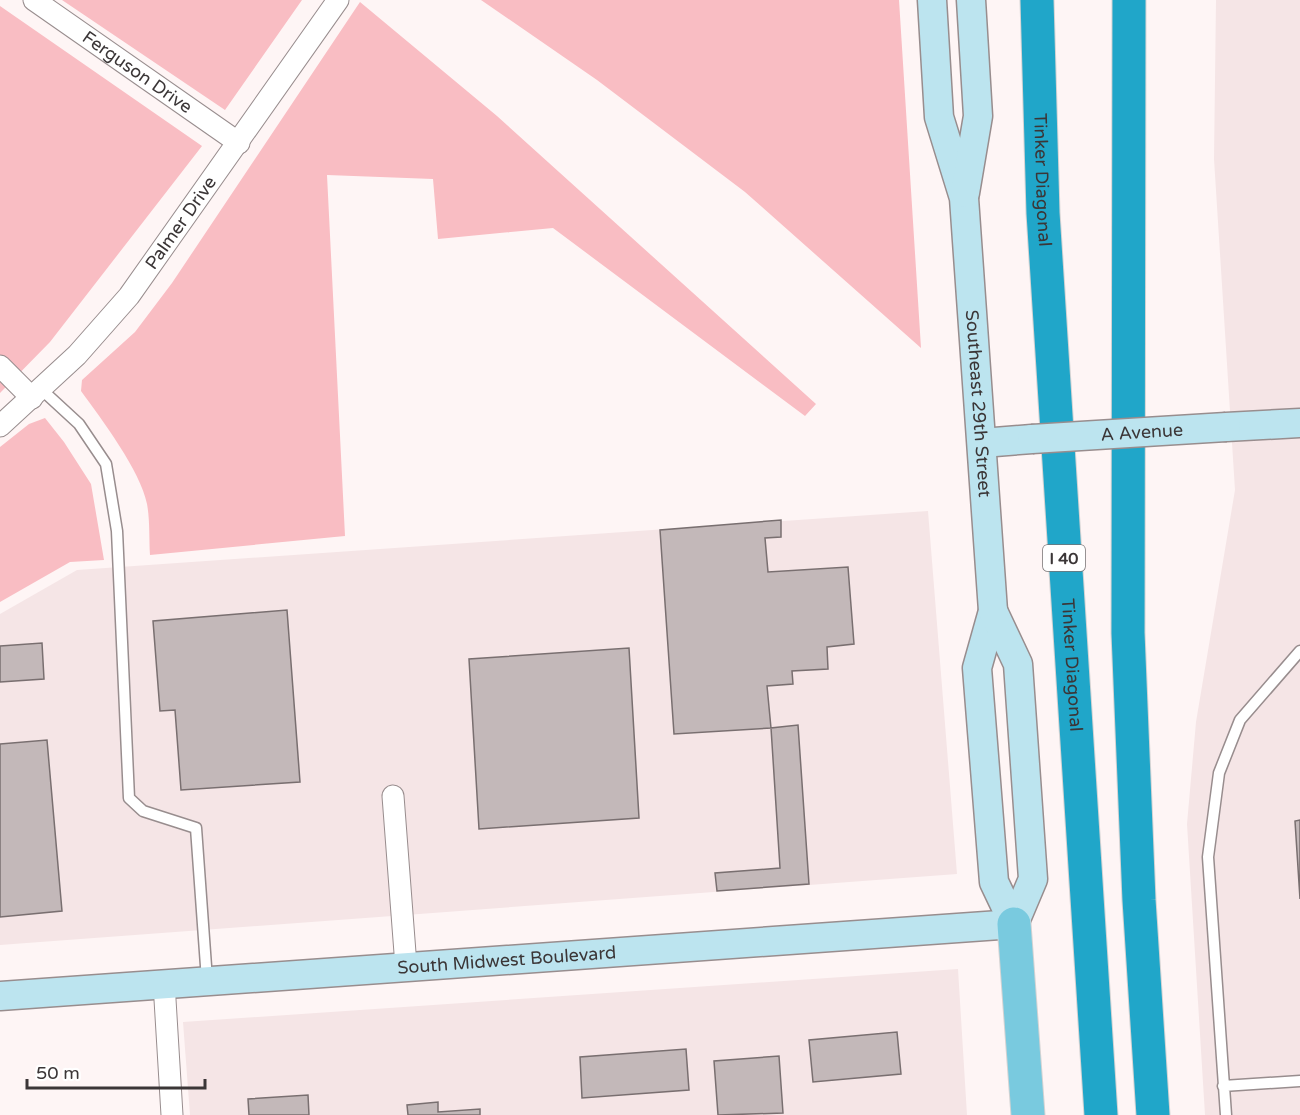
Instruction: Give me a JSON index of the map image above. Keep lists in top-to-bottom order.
{
  "streets": {
    "highway": ["Tinker Diagonal", "I 40"],
    "main road": ["Southeast 29th Street", "A Avenue", "South Midwest Boulevard"],
    "street": ["Ferguson Drive", "Palmer Drive"]
  },
  "crossings": [
    ["Ferguson Drive", "Palmer Drive"],
    ["Southeast 29th Street", "A Avenue"],
    ["Southeast 29th Street", "South Midwest Boulevard"]
  ],
  "scale_bar": "50 m"
}
